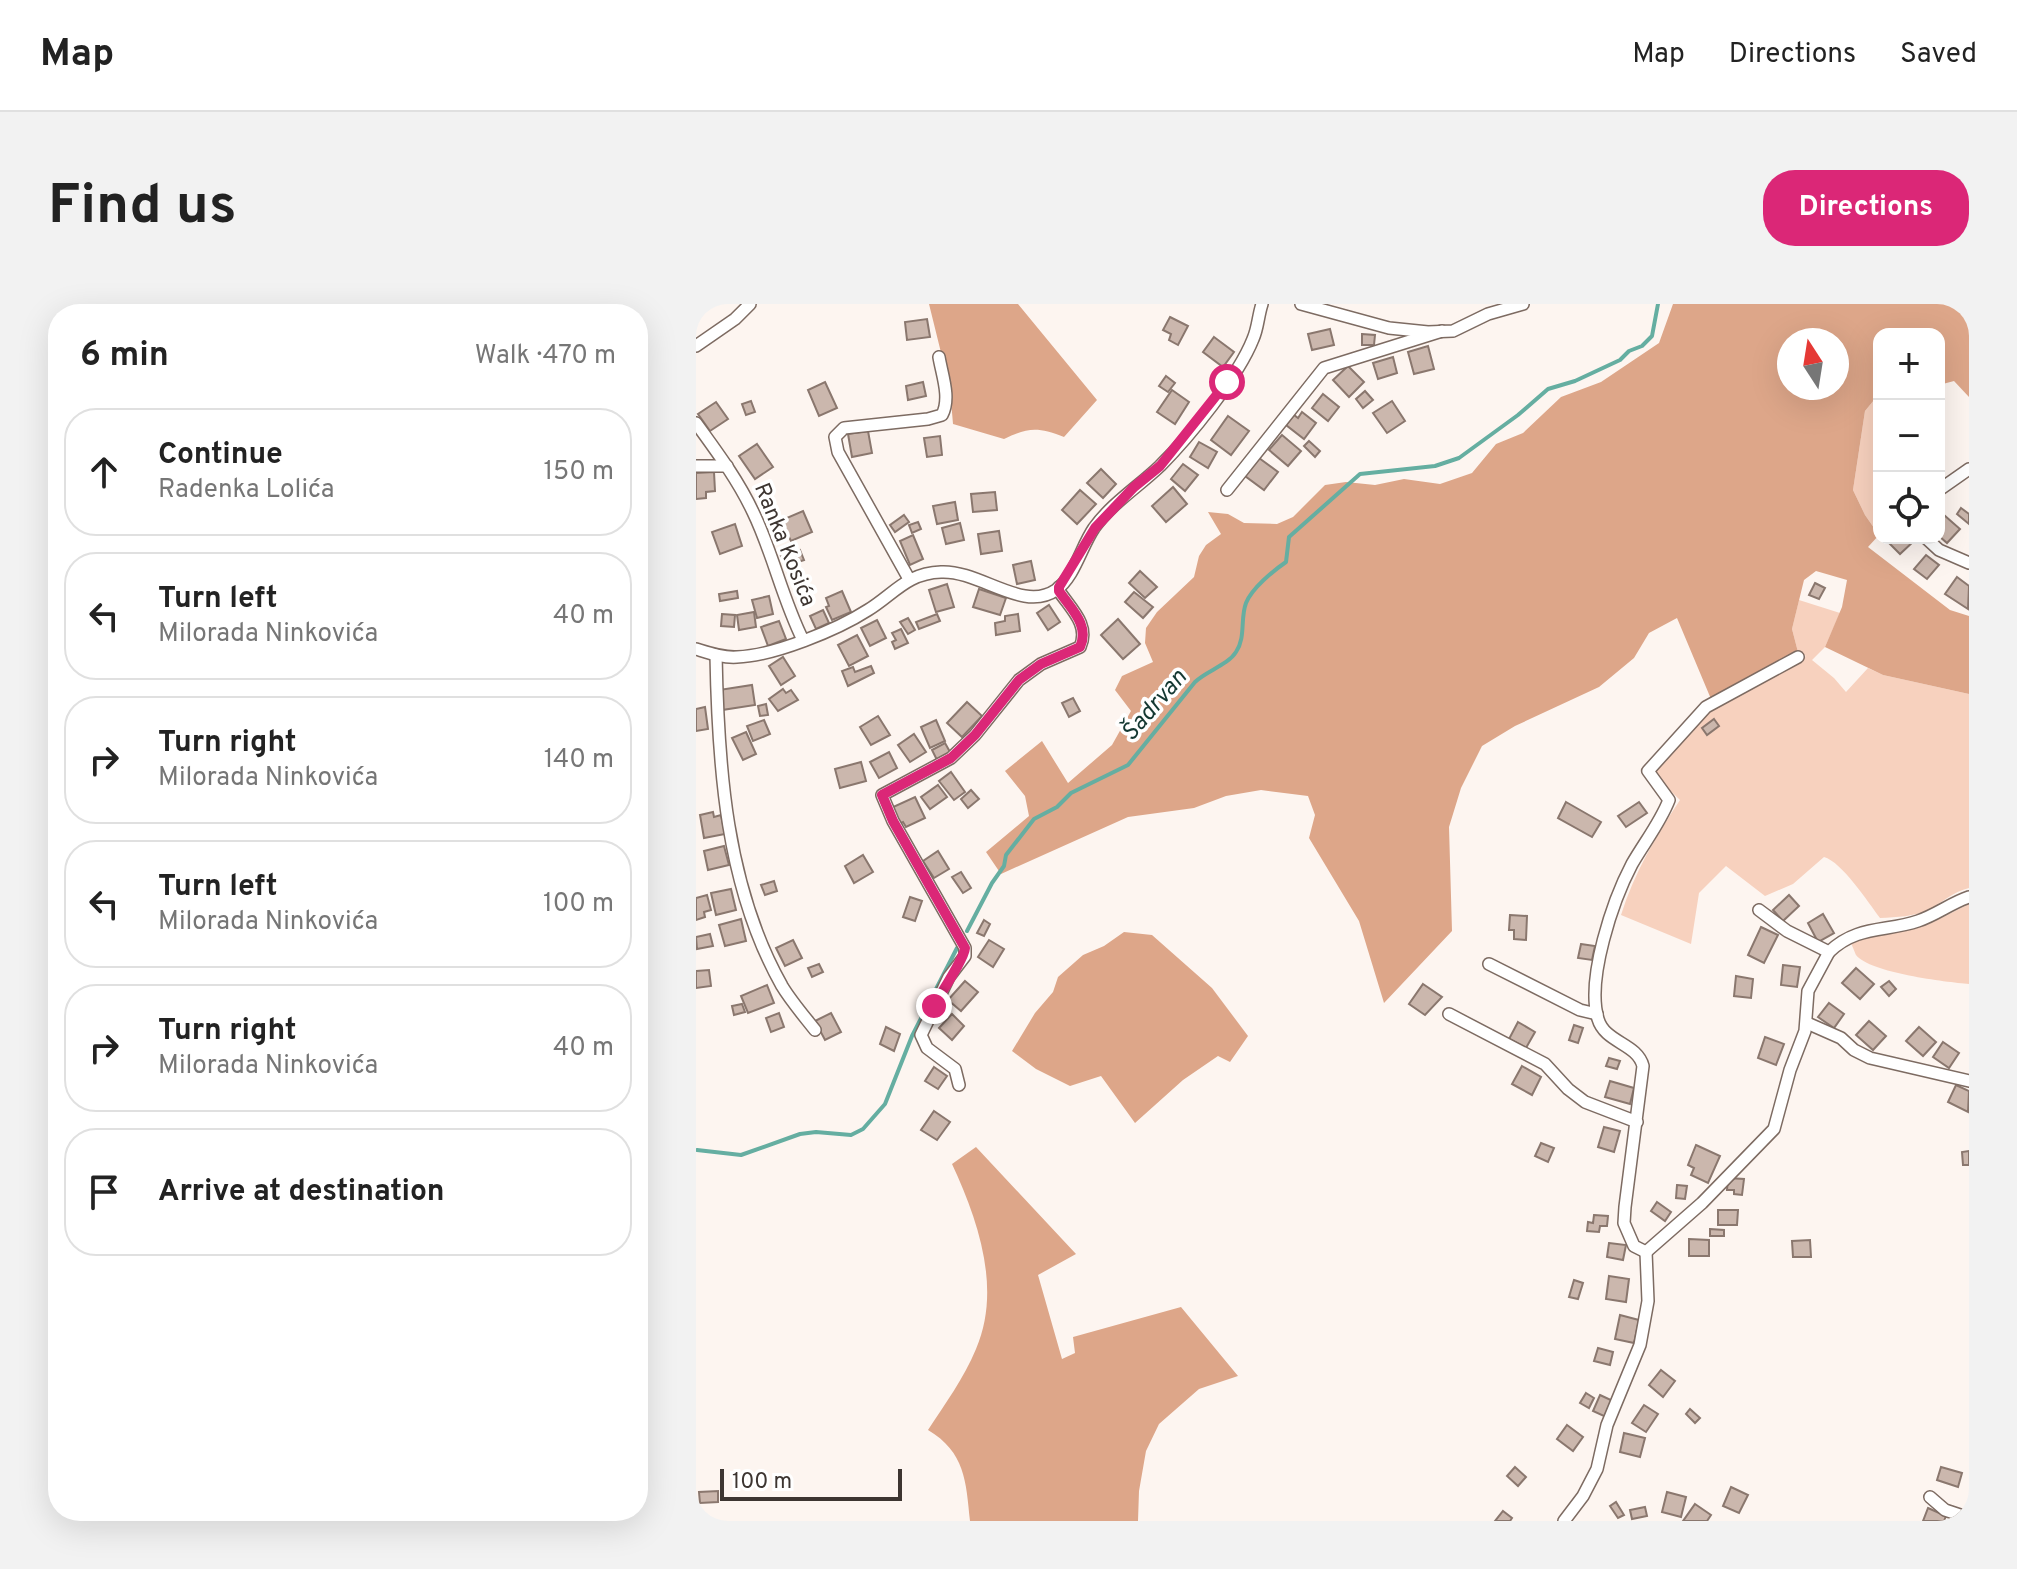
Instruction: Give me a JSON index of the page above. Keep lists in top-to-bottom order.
{
  "streets": {
    "street": ["Ranka Kosića"]
  },
  "water": ["Šadrvan"],
  "scale_bar": "100 m",
  "north": "top",
  "page": {
    "header": "Map",
    "nav": ["Map", "Directions", "Saved"],
    "buttons": "Directions",
    "title": "Find us",
    "heading": ["6 min", "Walk · 470 m"],
    "map_buttons": ["+", "−"],
    "list": [
      ["Continue", "Radenka Lolića", "150 m"],
      ["Turn left", "Milorada Ninkovića", "40 m"],
      ["Turn right", "Milorada Ninkovića", "140 m"],
      ["Turn left", "Milorada Ninkovića", "100 m"],
      ["Turn right", "Milorada Ninkovića", "40 m"],
      "Arrive at destination"
    ],
    "scale": "100 m"
  }
}
